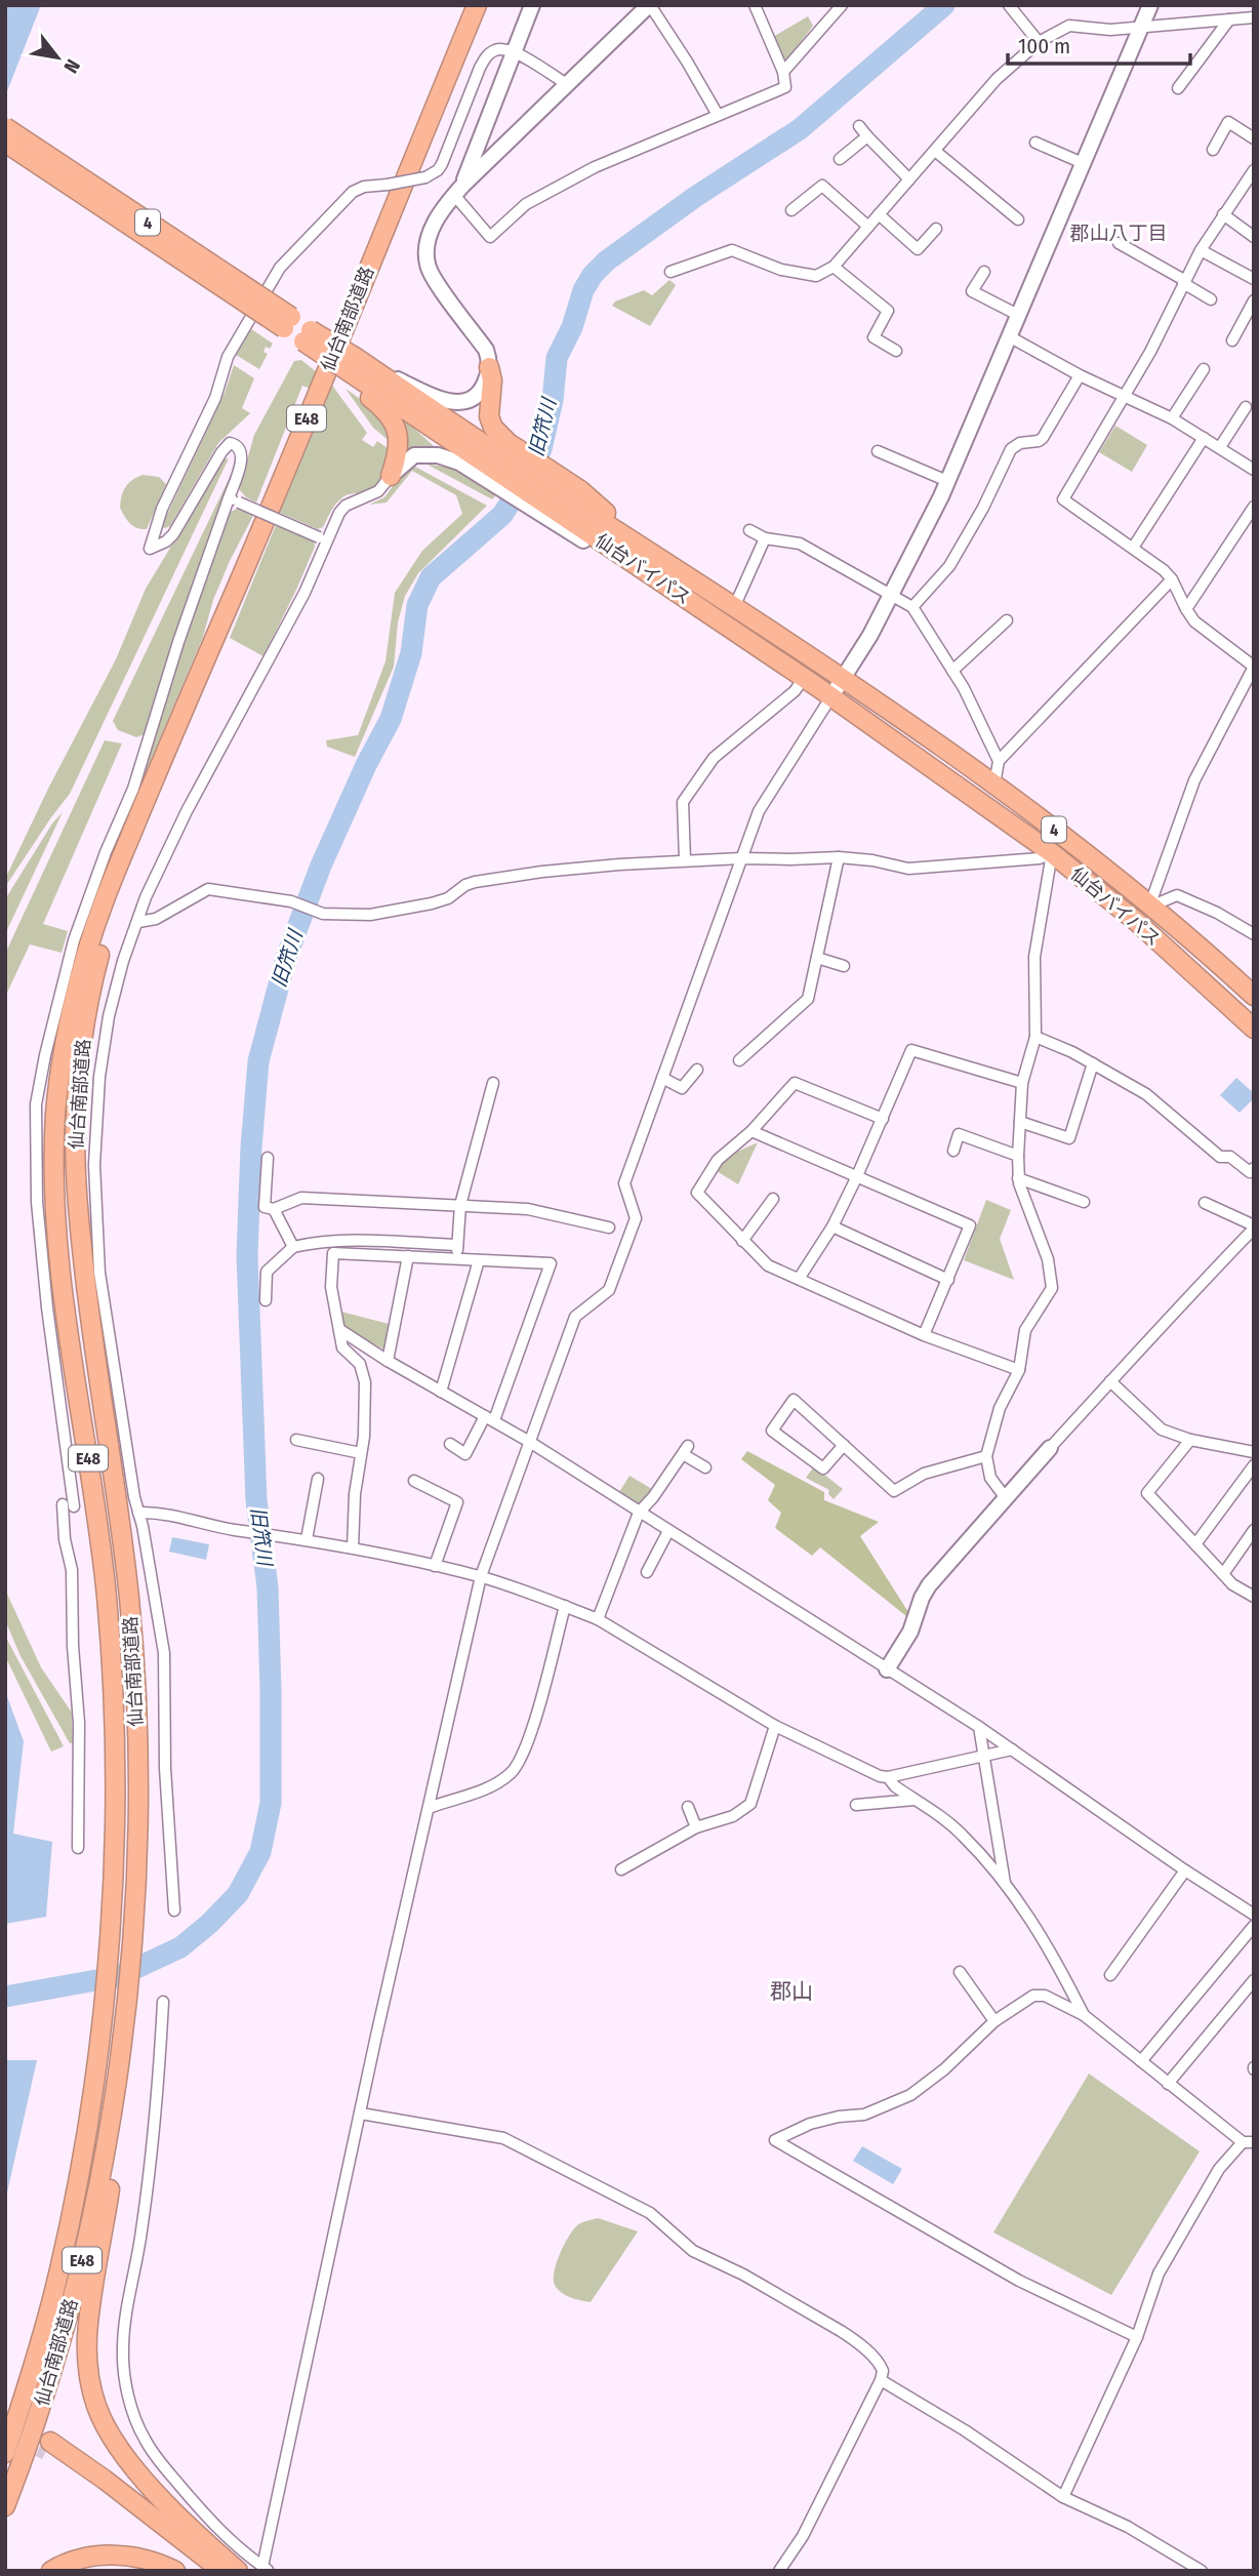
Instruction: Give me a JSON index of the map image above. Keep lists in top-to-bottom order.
{
  "streets": {
    "highway": [
      "4",
      "仙台南部道路",
      "E48",
      "仙台バイパス"
    ]
  },
  "districts": ["郡山八丁目", "郡山"],
  "water": ["旧笊川"],
  "scale_bar": "100 m",
  "north": "bottom right"
}
